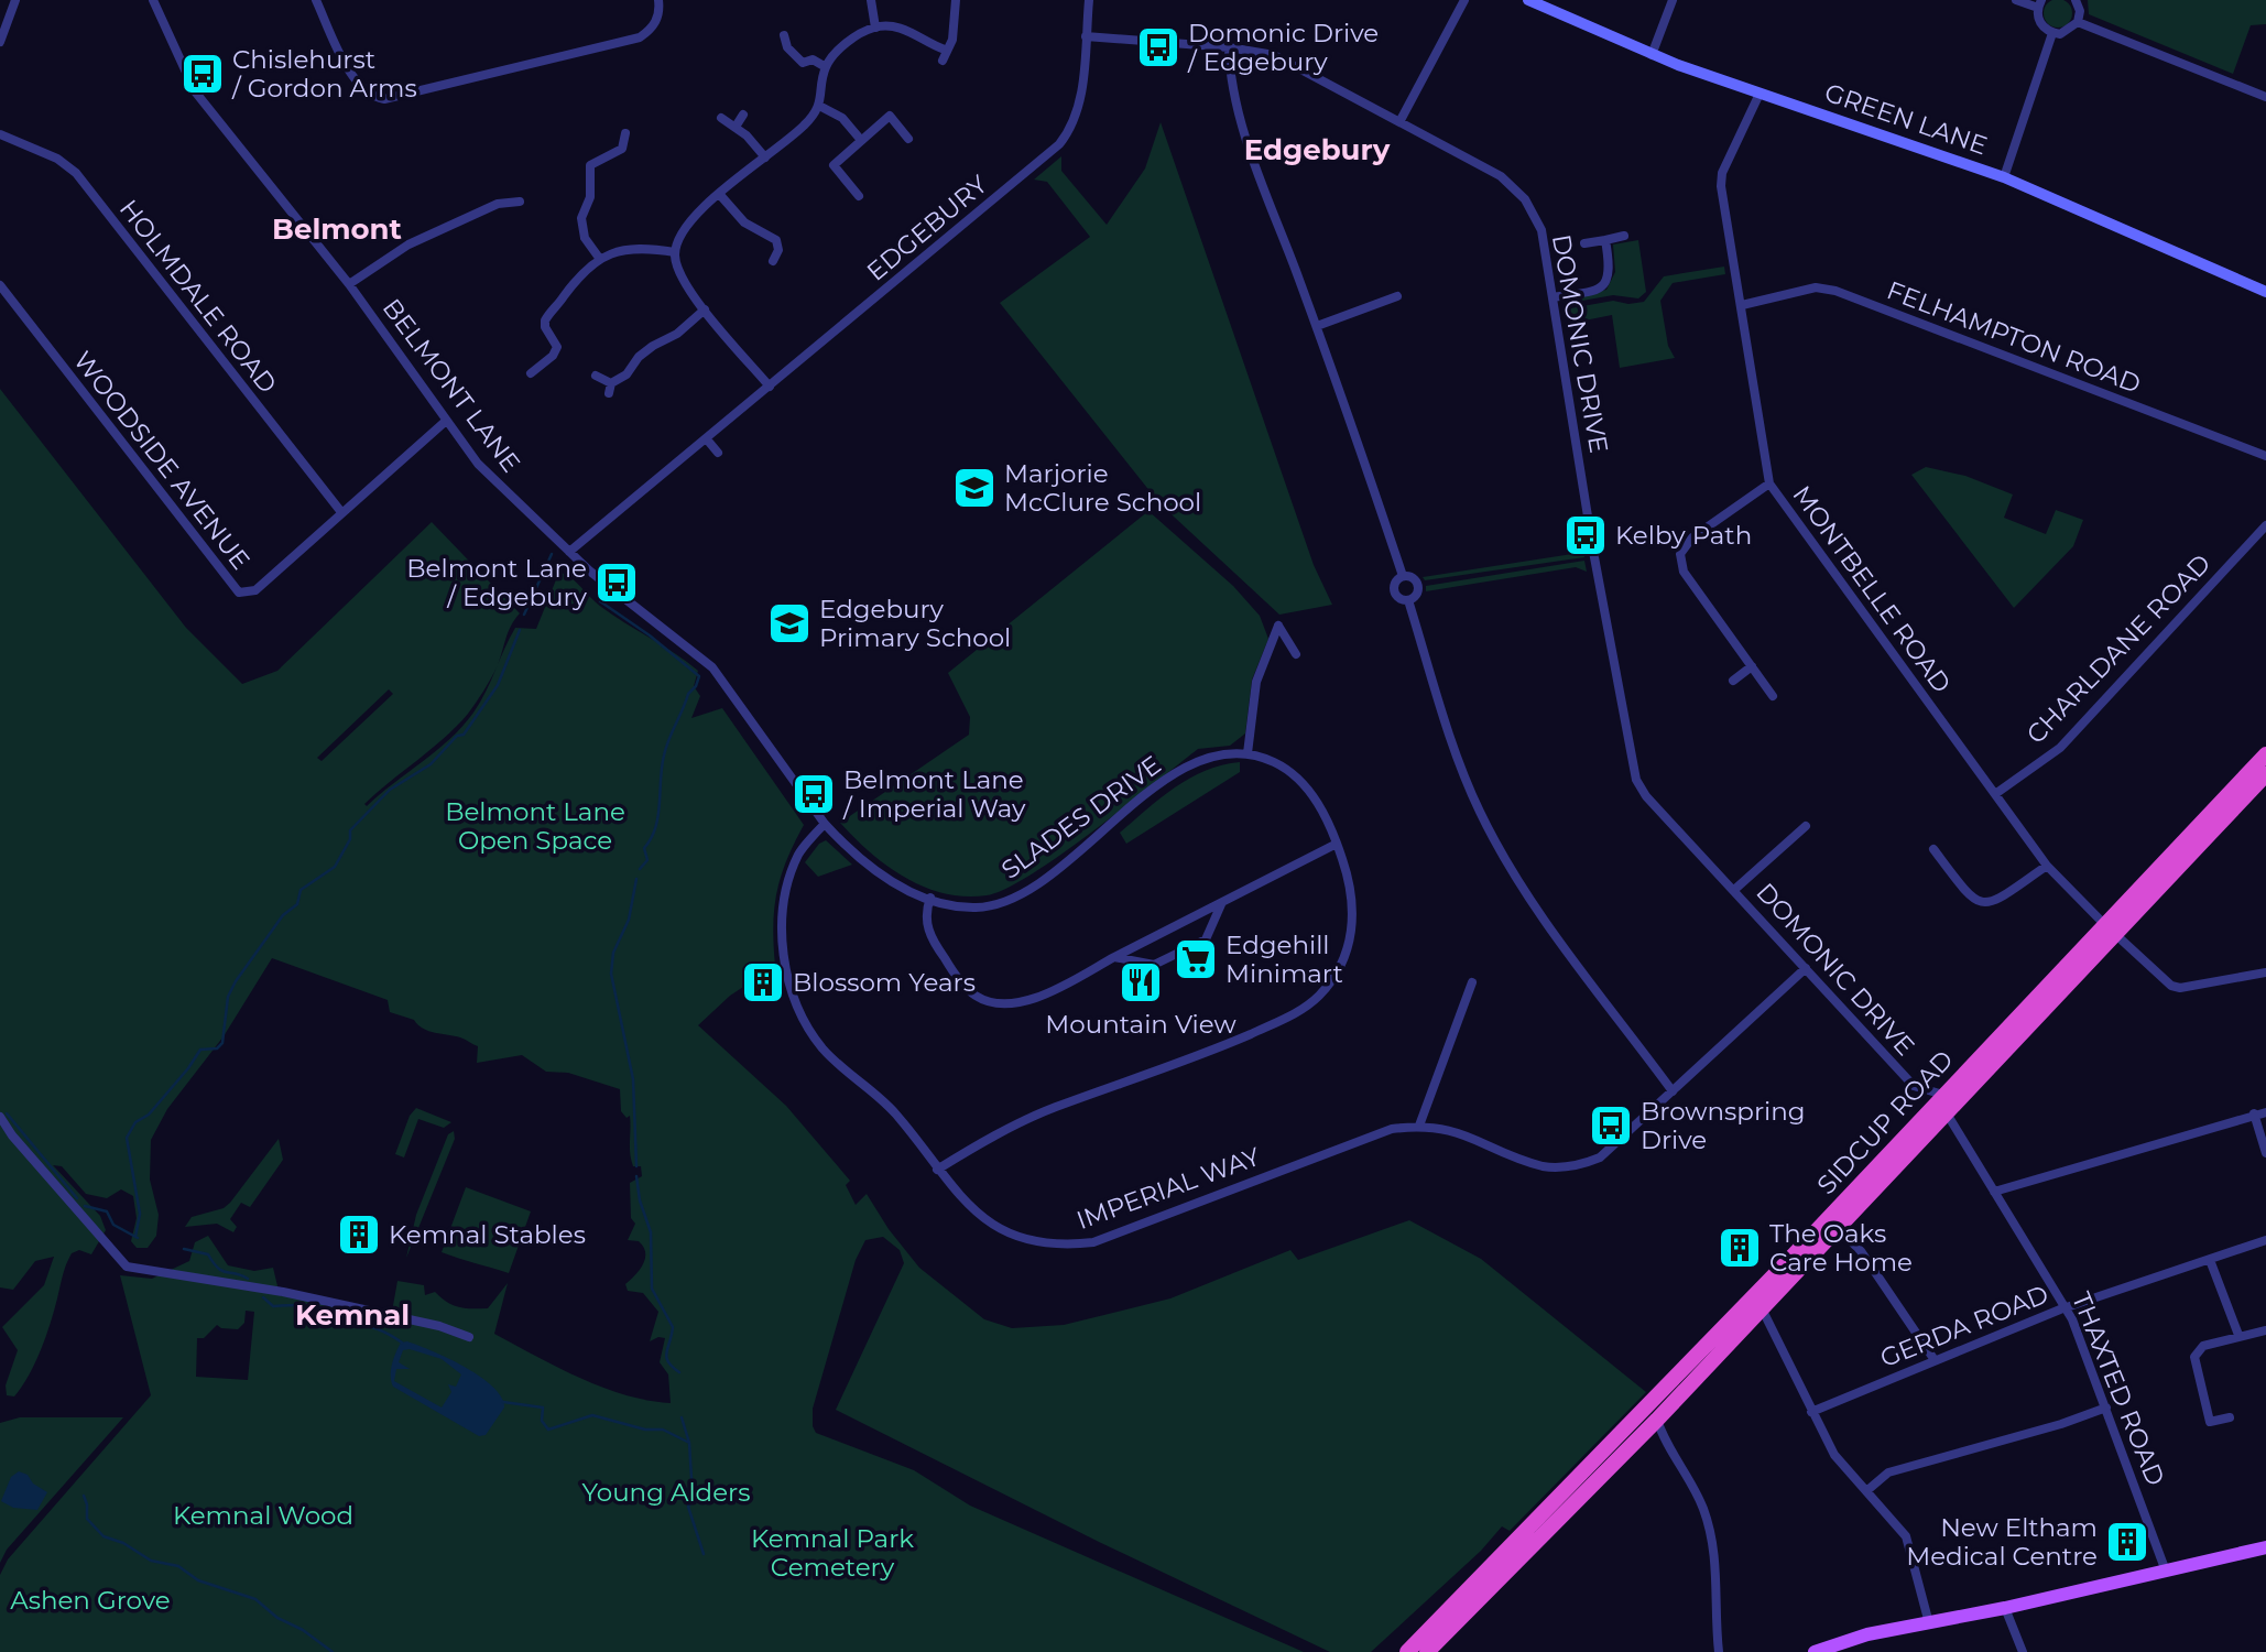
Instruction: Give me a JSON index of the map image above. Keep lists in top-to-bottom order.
{
  "streets": {
    "highway": ["SIDCUP ROAD"],
    "main road": ["GREEN LANE"],
    "street": [
      "EDGEBURY",
      "HOLMDALE ROAD",
      "FELHAMPTON ROAD",
      "DOMONIC DRIVE",
      "BELMONT LANE",
      "WOODSIDE AVENUE",
      "MONTBELLE ROAD",
      "CHARLDANE ROAD",
      "SLADES DRIVE",
      "IMPERIAL WAY",
      "GERDA ROAD",
      "THAXTED ROAD"
    ]
  },
  "crossings": [
    ["GREEN LANE", "MONTBELLE ROAD"],
    ["EDGEBURY", "DOMONIC DRIVE"],
    ["EDGEBURY", "BELMONT LANE"],
    ["HOLMDALE ROAD", "WOODSIDE AVENUE"],
    ["FELHAMPTON ROAD", "MONTBELLE ROAD"],
    ["DOMONIC DRIVE", "SIDCUP ROAD"],
    ["DOMONIC DRIVE", "IMPERIAL WAY"],
    ["BELMONT LANE", "WOODSIDE AVENUE"],
    ["BELMONT LANE", "SLADES DRIVE"],
    ["BELMONT LANE", "IMPERIAL WAY"],
    ["MONTBELLE ROAD", "CHARLDANE ROAD"],
    ["MONTBELLE ROAD", "SIDCUP ROAD"],
    ["SLADES DRIVE", "IMPERIAL WAY"],
    ["SIDCUP ROAD", "THAXTED ROAD"],
    ["GERDA ROAD", "THAXTED ROAD"]
  ],
  "districts": ["Edgebury", "Belmont", "Kemnal"],
  "parks": [
    "Belmont Lane Open Space",
    "Young Alders",
    "Kemnal Wood",
    "Kemnal Park Cemetery",
    "Ashen Grove"
  ],
  "places": {
    "bus stop": [
      "Domonic Drive / Edgebury",
      "Chislehurst / Gordon Arms",
      "Kelby Path",
      "Belmont Lane / Edgebury",
      "Belmont Lane / Imperial Way",
      "Brownspring Drive"
    ],
    "school or university": ["Marjorie McClure School", "Edgebury Primary School"],
    "supermarket": ["Edgehill Minimart"],
    "building": [
      "Blossom Years",
      "Kemnal Stables",
      "The Oaks Care Home",
      "New Eltham Medical Centre"
    ],
    "restaurant": ["Mountain View"]
  }
}
